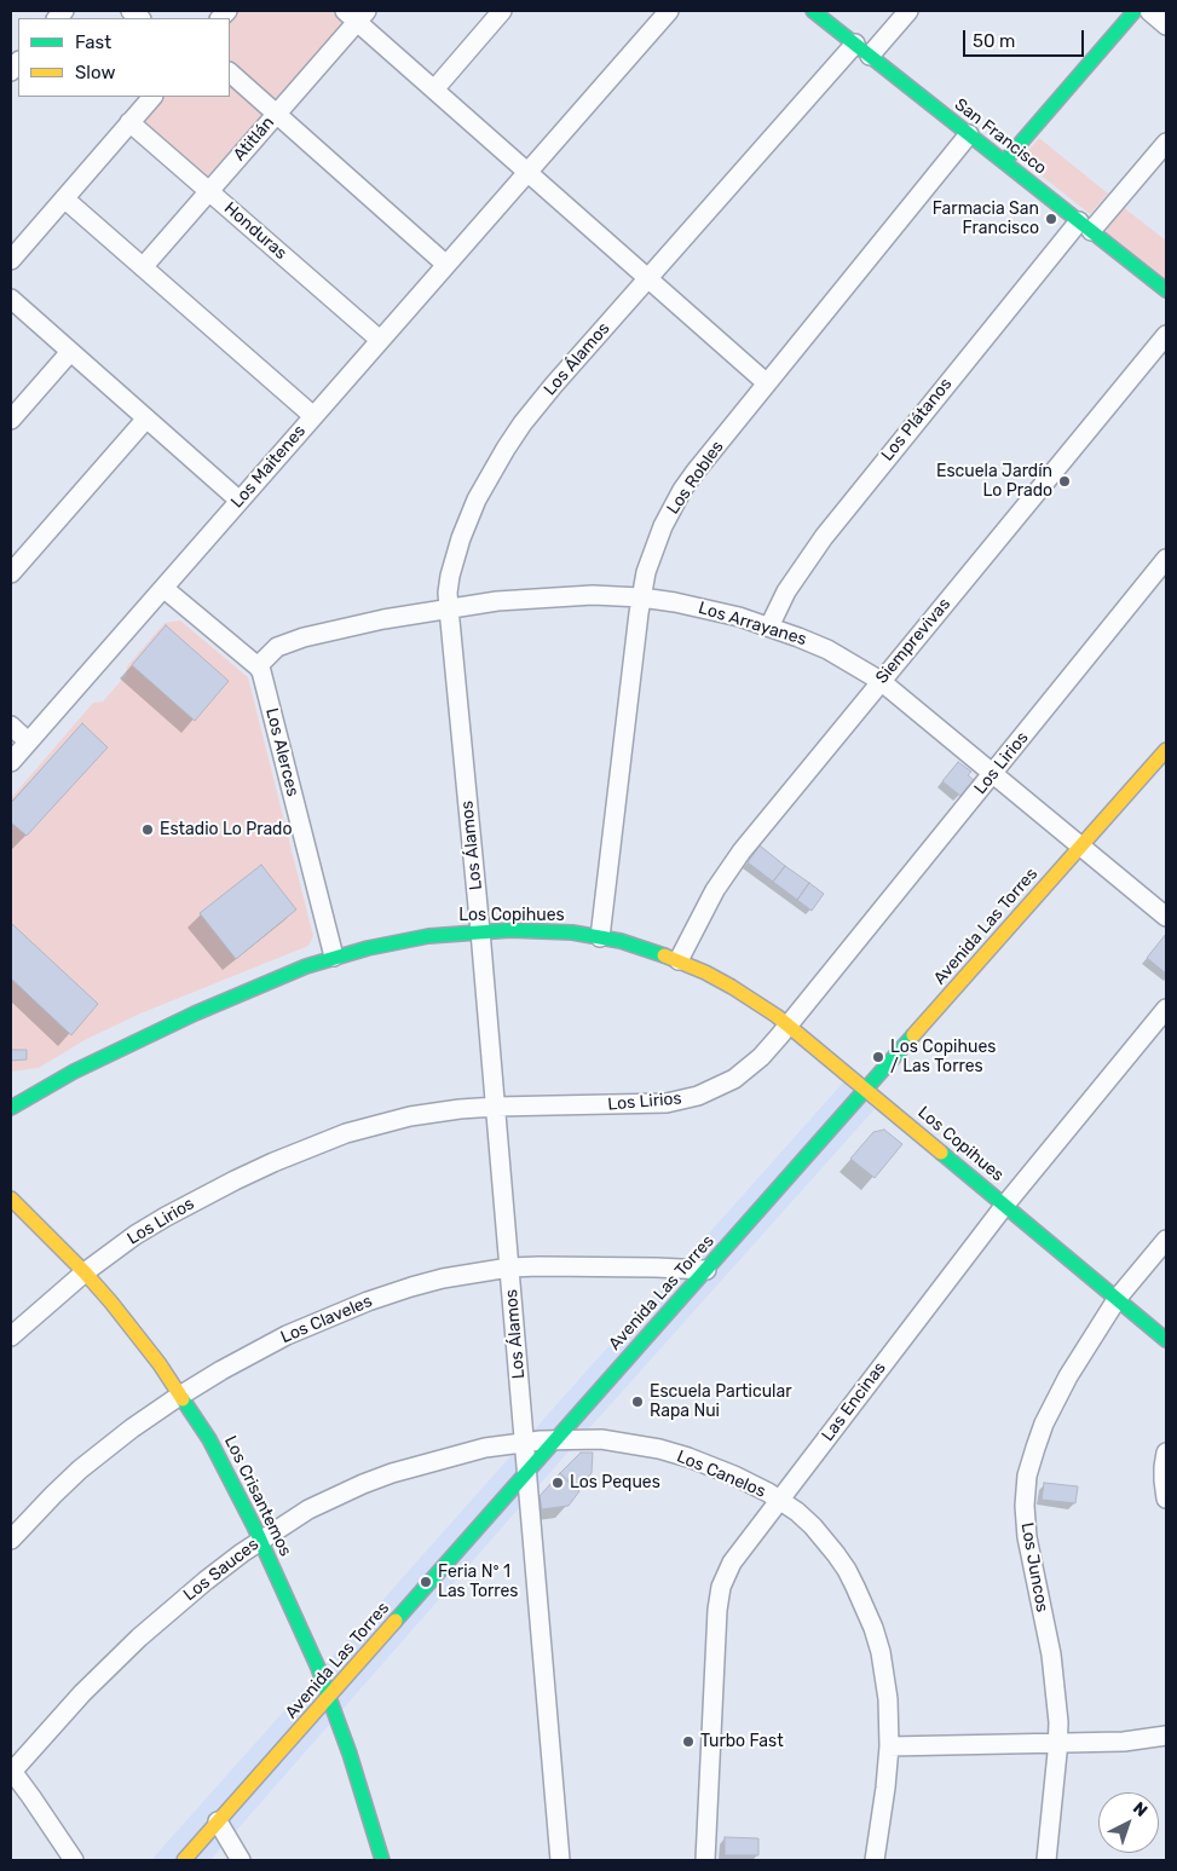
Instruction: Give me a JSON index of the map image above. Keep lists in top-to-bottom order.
{
  "streets": {
    "street": [
      "San Francisco",
      "Atitlán",
      "Honduras",
      "Los Álamos",
      "Los Plátanos",
      "Los Maitenes",
      "Los Robles",
      "Los Arrayanes",
      "Siemprevivas",
      "Los Alerces",
      "Los Lirios",
      "Los Copihues",
      "Avenida Las Torres",
      "Los Claveles",
      "Las Encinas",
      "Los Canelos",
      "Los Crisantemos",
      "Los Juncos",
      "Los Sauces"
    ]
  },
  "crossings": [
    ["San Francisco", "Los Álamos"],
    ["San Francisco", "Los Plátanos"],
    ["San Francisco", "Los Robles"],
    ["Atitlán", "Honduras"],
    ["Honduras", "Los Maitenes"],
    ["Los Álamos", "Los Arrayanes"],
    ["Los Álamos", "Los Lirios"],
    ["Los Álamos", "Los Copihues"],
    ["Los Álamos", "Avenida Las Torres"],
    ["Los Álamos", "Los Claveles"],
    ["Los Álamos", "Los Sauces"],
    ["Los Plátanos", "Los Arrayanes"],
    ["Los Maitenes", "Los Alerces"],
    ["Los Robles", "Los Arrayanes"],
    ["Los Robles", "Los Copihues"],
    ["Los Arrayanes", "Siemprevivas"],
    ["Los Arrayanes", "Los Alerces"],
    ["Los Arrayanes", "Los Lirios"],
    ["Los Arrayanes", "Avenida Las Torres"],
    ["Siemprevivas", "Los Copihues"],
    ["Los Alerces", "Los Copihues"],
    ["Los Lirios", "Los Copihues"],
    ["Los Lirios", "Los Crisantemos"],
    ["Los Copihues", "Avenida Las Torres"],
    ["Los Copihues", "Las Encinas"],
    ["Los Copihues", "Los Juncos"],
    ["Avenida Las Torres", "Los Claveles"],
    ["Avenida Las Torres", "Los Canelos"],
    ["Avenida Las Torres", "Los Crisantemos"],
    ["Avenida Las Torres", "Los Sauces"],
    ["Los Claveles", "Los Crisantemos"],
    ["Las Encinas", "Los Canelos"],
    ["Los Canelos", "Los Sauces"],
    ["Los Crisantemos", "Los Sauces"]
  ],
  "places": [
    "Farmacia San Francisco",
    "Escuela Jardín Lo Prado",
    "Estadio Lo Prado",
    "Los Copihues / Las Torres",
    "Escuela Particular Rapa Nui",
    "Los Peques",
    "Feria Nº 1 Las Torres",
    "Turbo Fast"
  ],
  "legend": ["Fast", "Slow"],
  "scale_bar": "50 m",
  "north": "top right"
}
